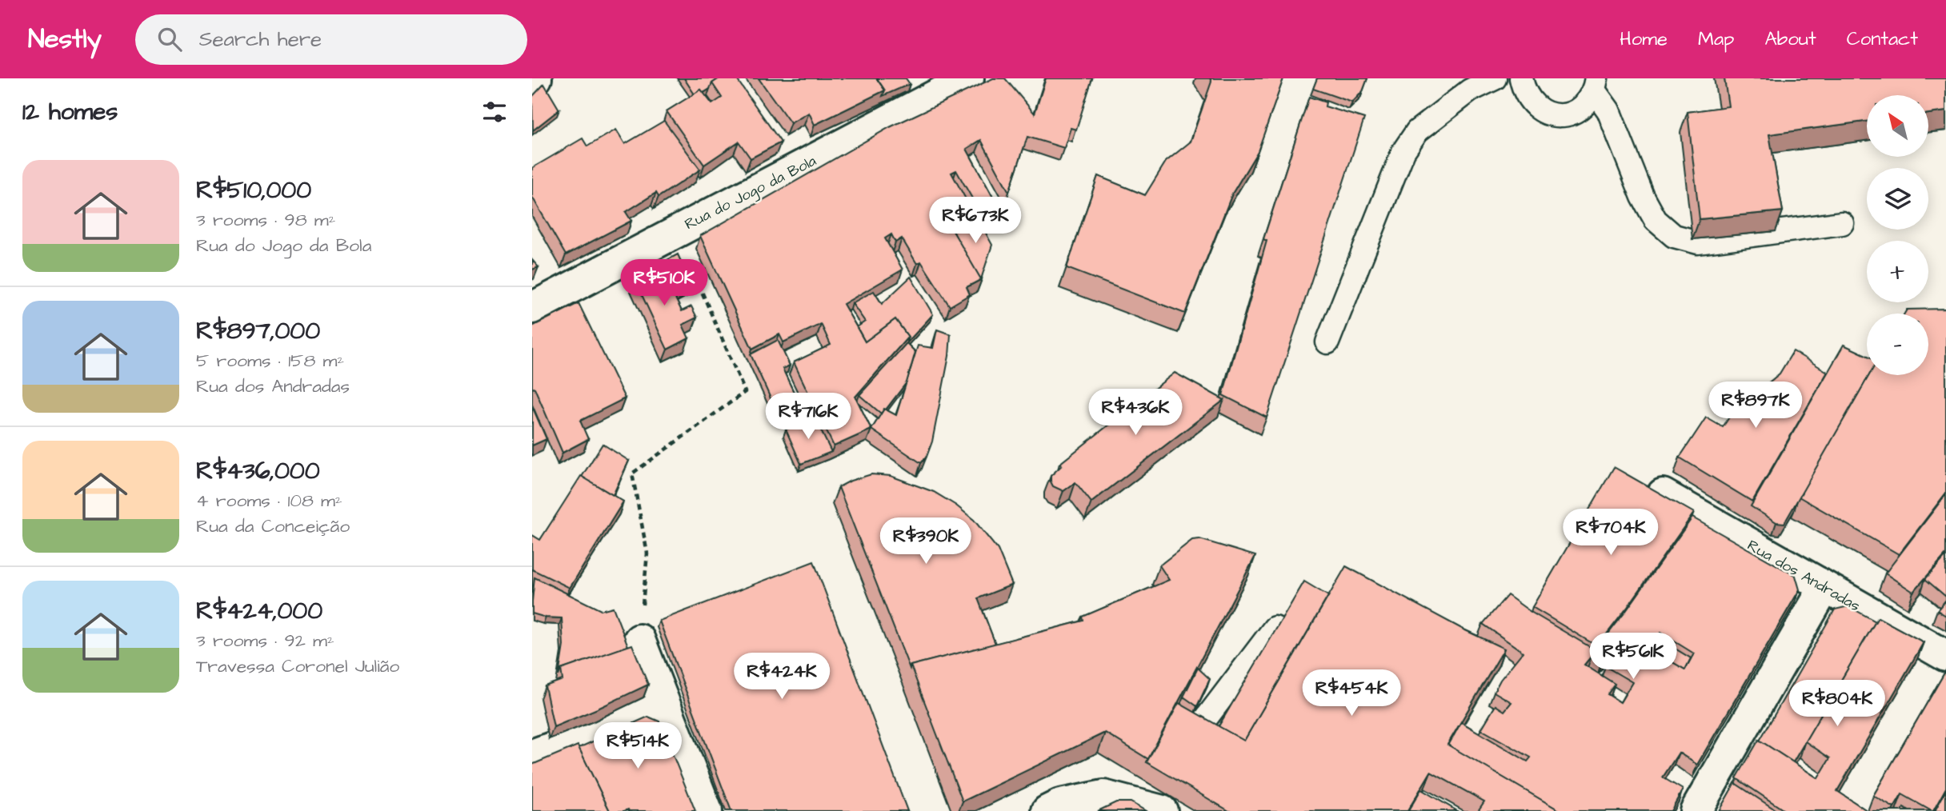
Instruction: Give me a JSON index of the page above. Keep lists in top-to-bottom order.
{
  "streets": {
    "street": ["Rua do Jogo da Bola", "Rua dos Andradas"]
  },
  "north": "top left",
  "page": {
    "header": "Nestly",
    "search": "Search here",
    "nav": [
      "Home",
      "Map",
      "About",
      "Contact"
    ],
    "heading": "12 homes",
    "map_buttons": ["+", "−"],
    "list": [
      {
        "name": "R$510,000",
        "note": "3 rooms · 98 m² · Rua do Jogo da Bola"
      },
      {
        "name": "R$897,000",
        "note": "5 rooms · 158 m² · Rua dos Andradas"
      },
      {
        "name": "R$436,000",
        "note": "4 rooms · 108 m² · Rua da Conceição"
      },
      {
        "name": "R$424,000",
        "note": "3 rooms · 92 m² · Travessa Coronel Julião"
      }
    ],
    "price": [
      "R$673K",
      "R$510K",
      "R$897K",
      "R$436K",
      "R$716K",
      "R$704K",
      "R$390K",
      "R$561K",
      "R$424K",
      "R$454K",
      "R$804K",
      "R$514K"
    ]
  }
}
